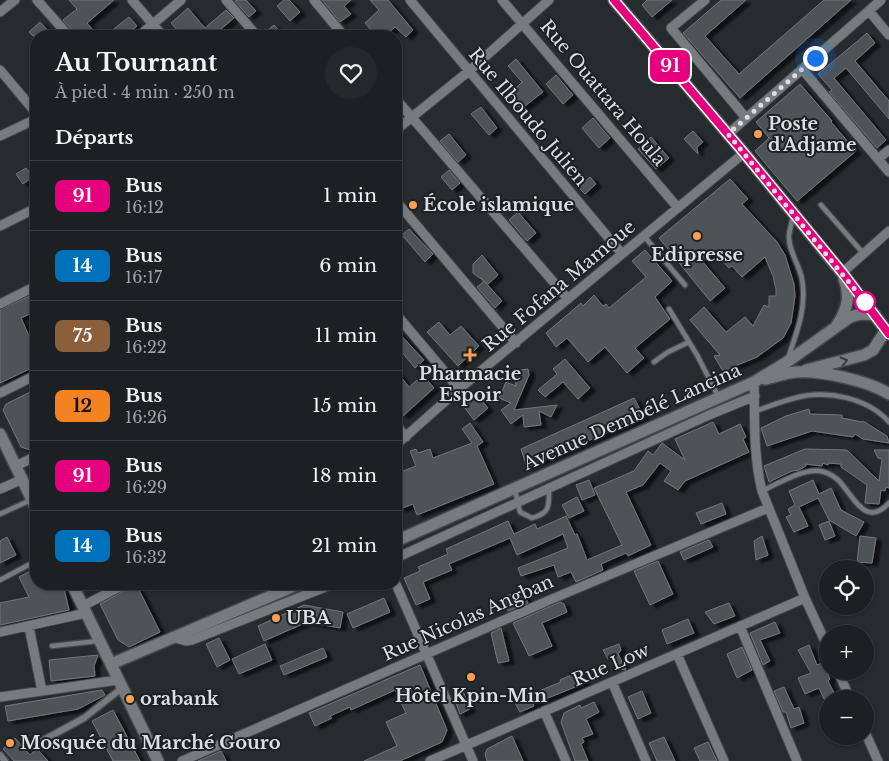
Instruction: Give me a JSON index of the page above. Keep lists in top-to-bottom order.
{
  "streets": {
    "street": [
      "Rue Ouattara Houla",
      "Rue Ilboudo Julien",
      "Rue Fofana Mamoue",
      "Avenue Dembélé Lancina",
      "Rue Nicolas Angban",
      "Rue Low"
    ]
  },
  "crossings": [
    ["Rue Ouattara Houla", "Rue Fofana Mamoue"],
    ["Rue Ilboudo Julien", "Rue Fofana Mamoue"]
  ],
  "places": {
    "other": [
      "Poste d'Adjame",
      "École islamique",
      "Edipresse",
      "UBA",
      "Hôtel Kpin-Min",
      "orabank",
      "Mosquée du Marché Gouro"
    ],
    "health": ["Pharmacie Espoir"]
  },
  "lines": ["bus line 91"],
  "page": {
    "on_map": "91",
    "heading": [
      ["Au Tournant", "À pied · 4 min · 250 m"],
      "Départs"
    ],
    "list": [
      {
        "mark": "91",
        "name": "Bus",
        "note": "16:12",
        "value": "1 min"
      },
      {
        "mark": "14",
        "name": "Bus",
        "note": "16:17",
        "value": "6 min"
      },
      {
        "mark": "75",
        "name": "Bus",
        "note": "16:22",
        "value": "11 min"
      },
      {
        "mark": "12",
        "name": "Bus",
        "note": "16:26",
        "value": "15 min"
      },
      {
        "mark": "91",
        "name": "Bus",
        "note": "16:29",
        "value": "18 min"
      },
      {
        "mark": "14",
        "name": "Bus",
        "note": "16:32",
        "value": "21 min"
      }
    ],
    "map_buttons": ["+", "−"]
  }
}
